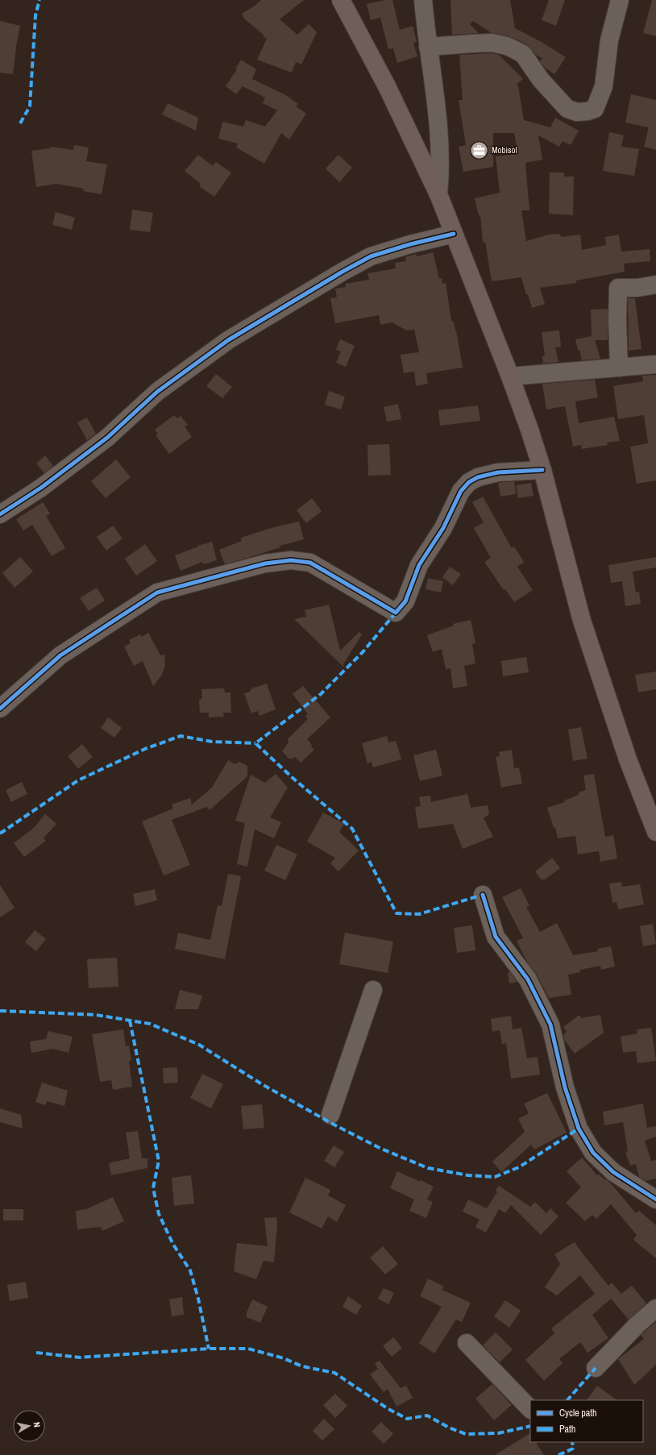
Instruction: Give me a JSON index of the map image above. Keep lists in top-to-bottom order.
{
  "places": {
    "office": ["Mobisol"]
  },
  "legend": ["Cycle path", "Path"],
  "north": "right"
}
